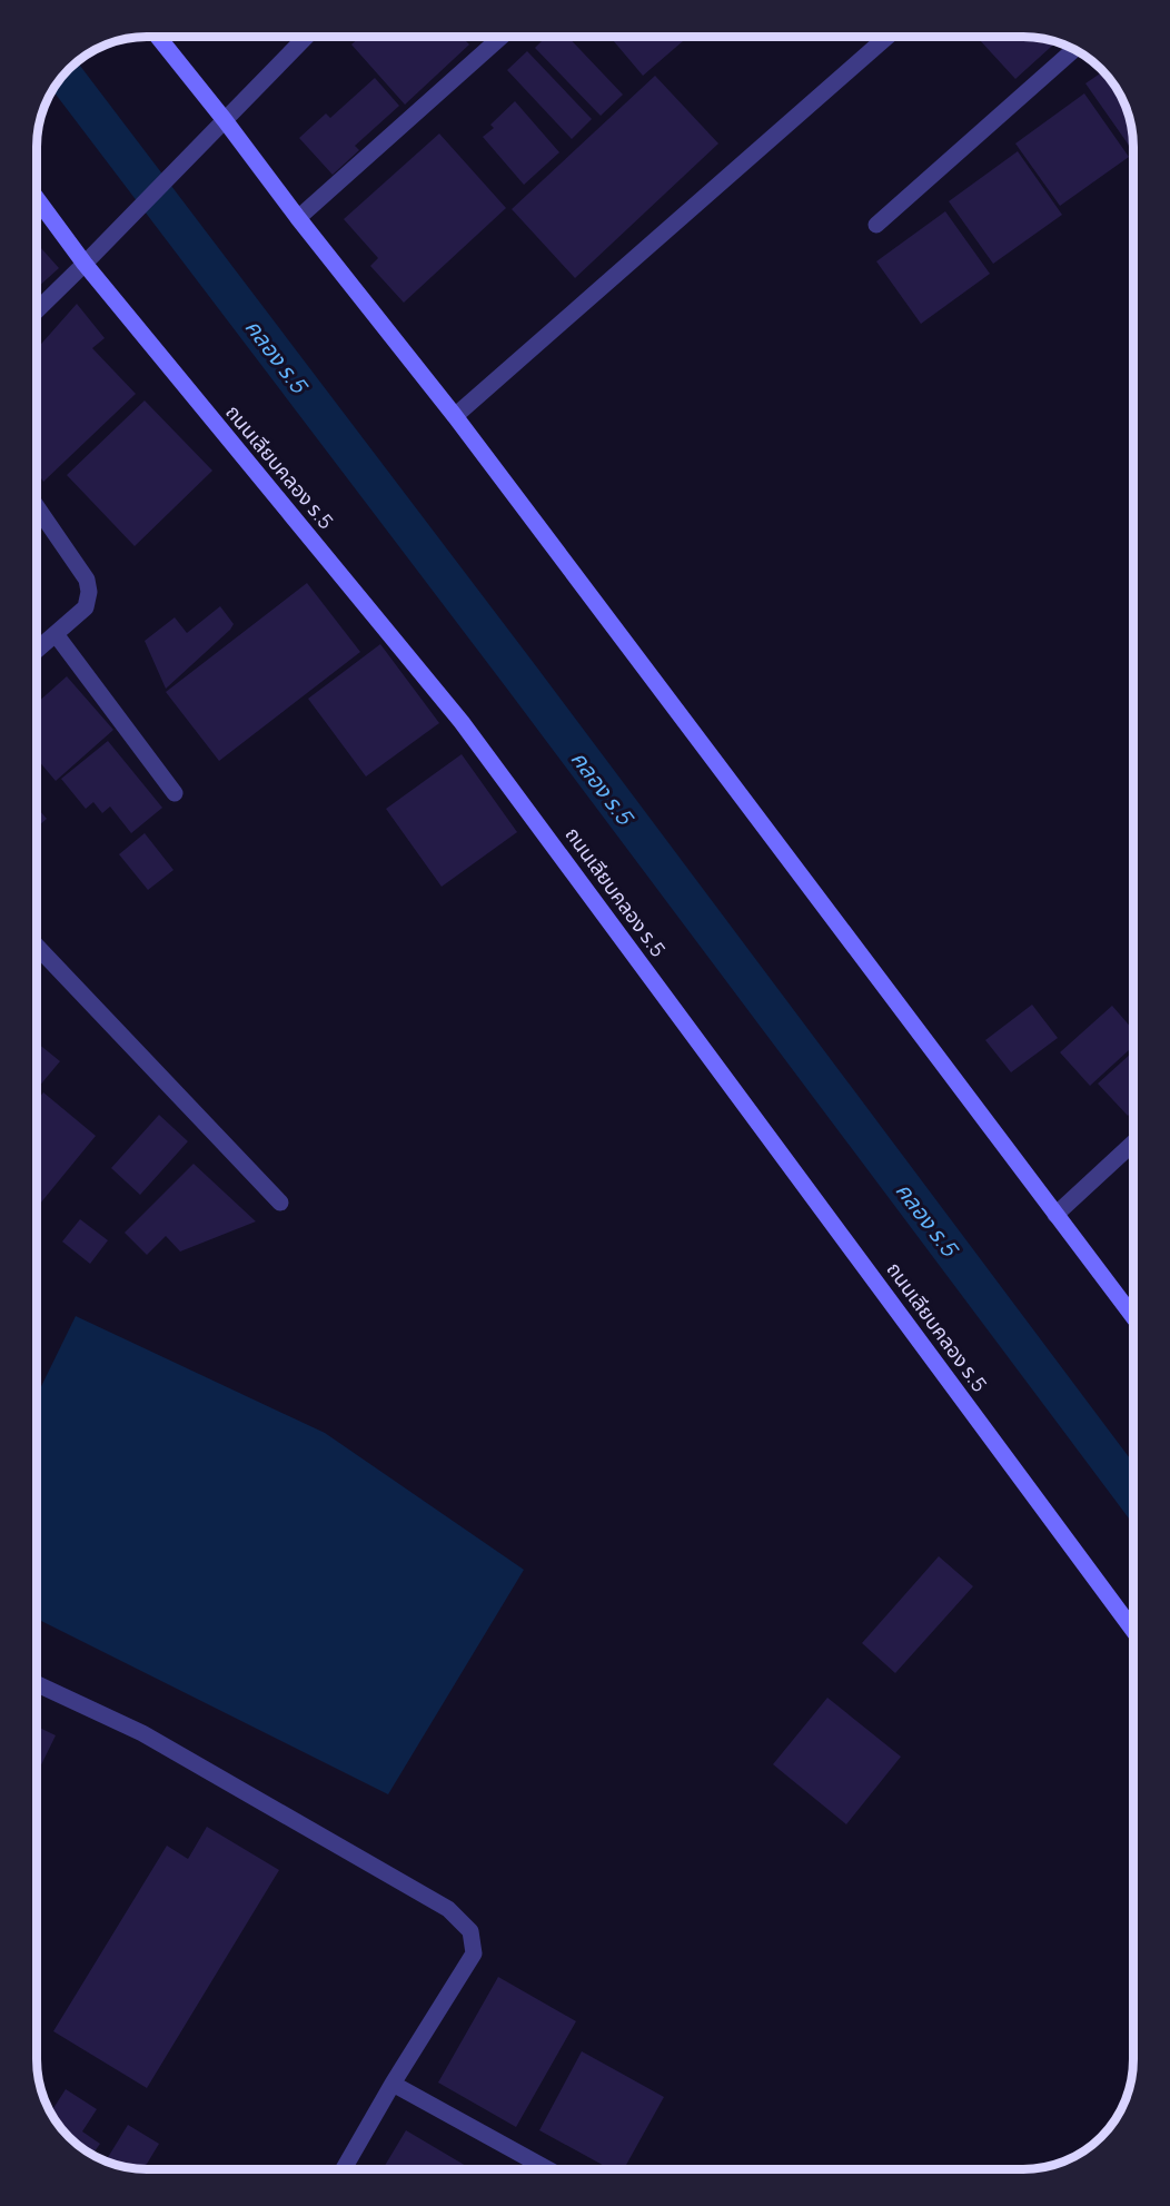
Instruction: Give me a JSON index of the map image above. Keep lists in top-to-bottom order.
{
  "streets": {
    "street": ["ถนนเลียบคลอง ร.5"]
  },
  "water": ["คลอง ร.5"]
}
